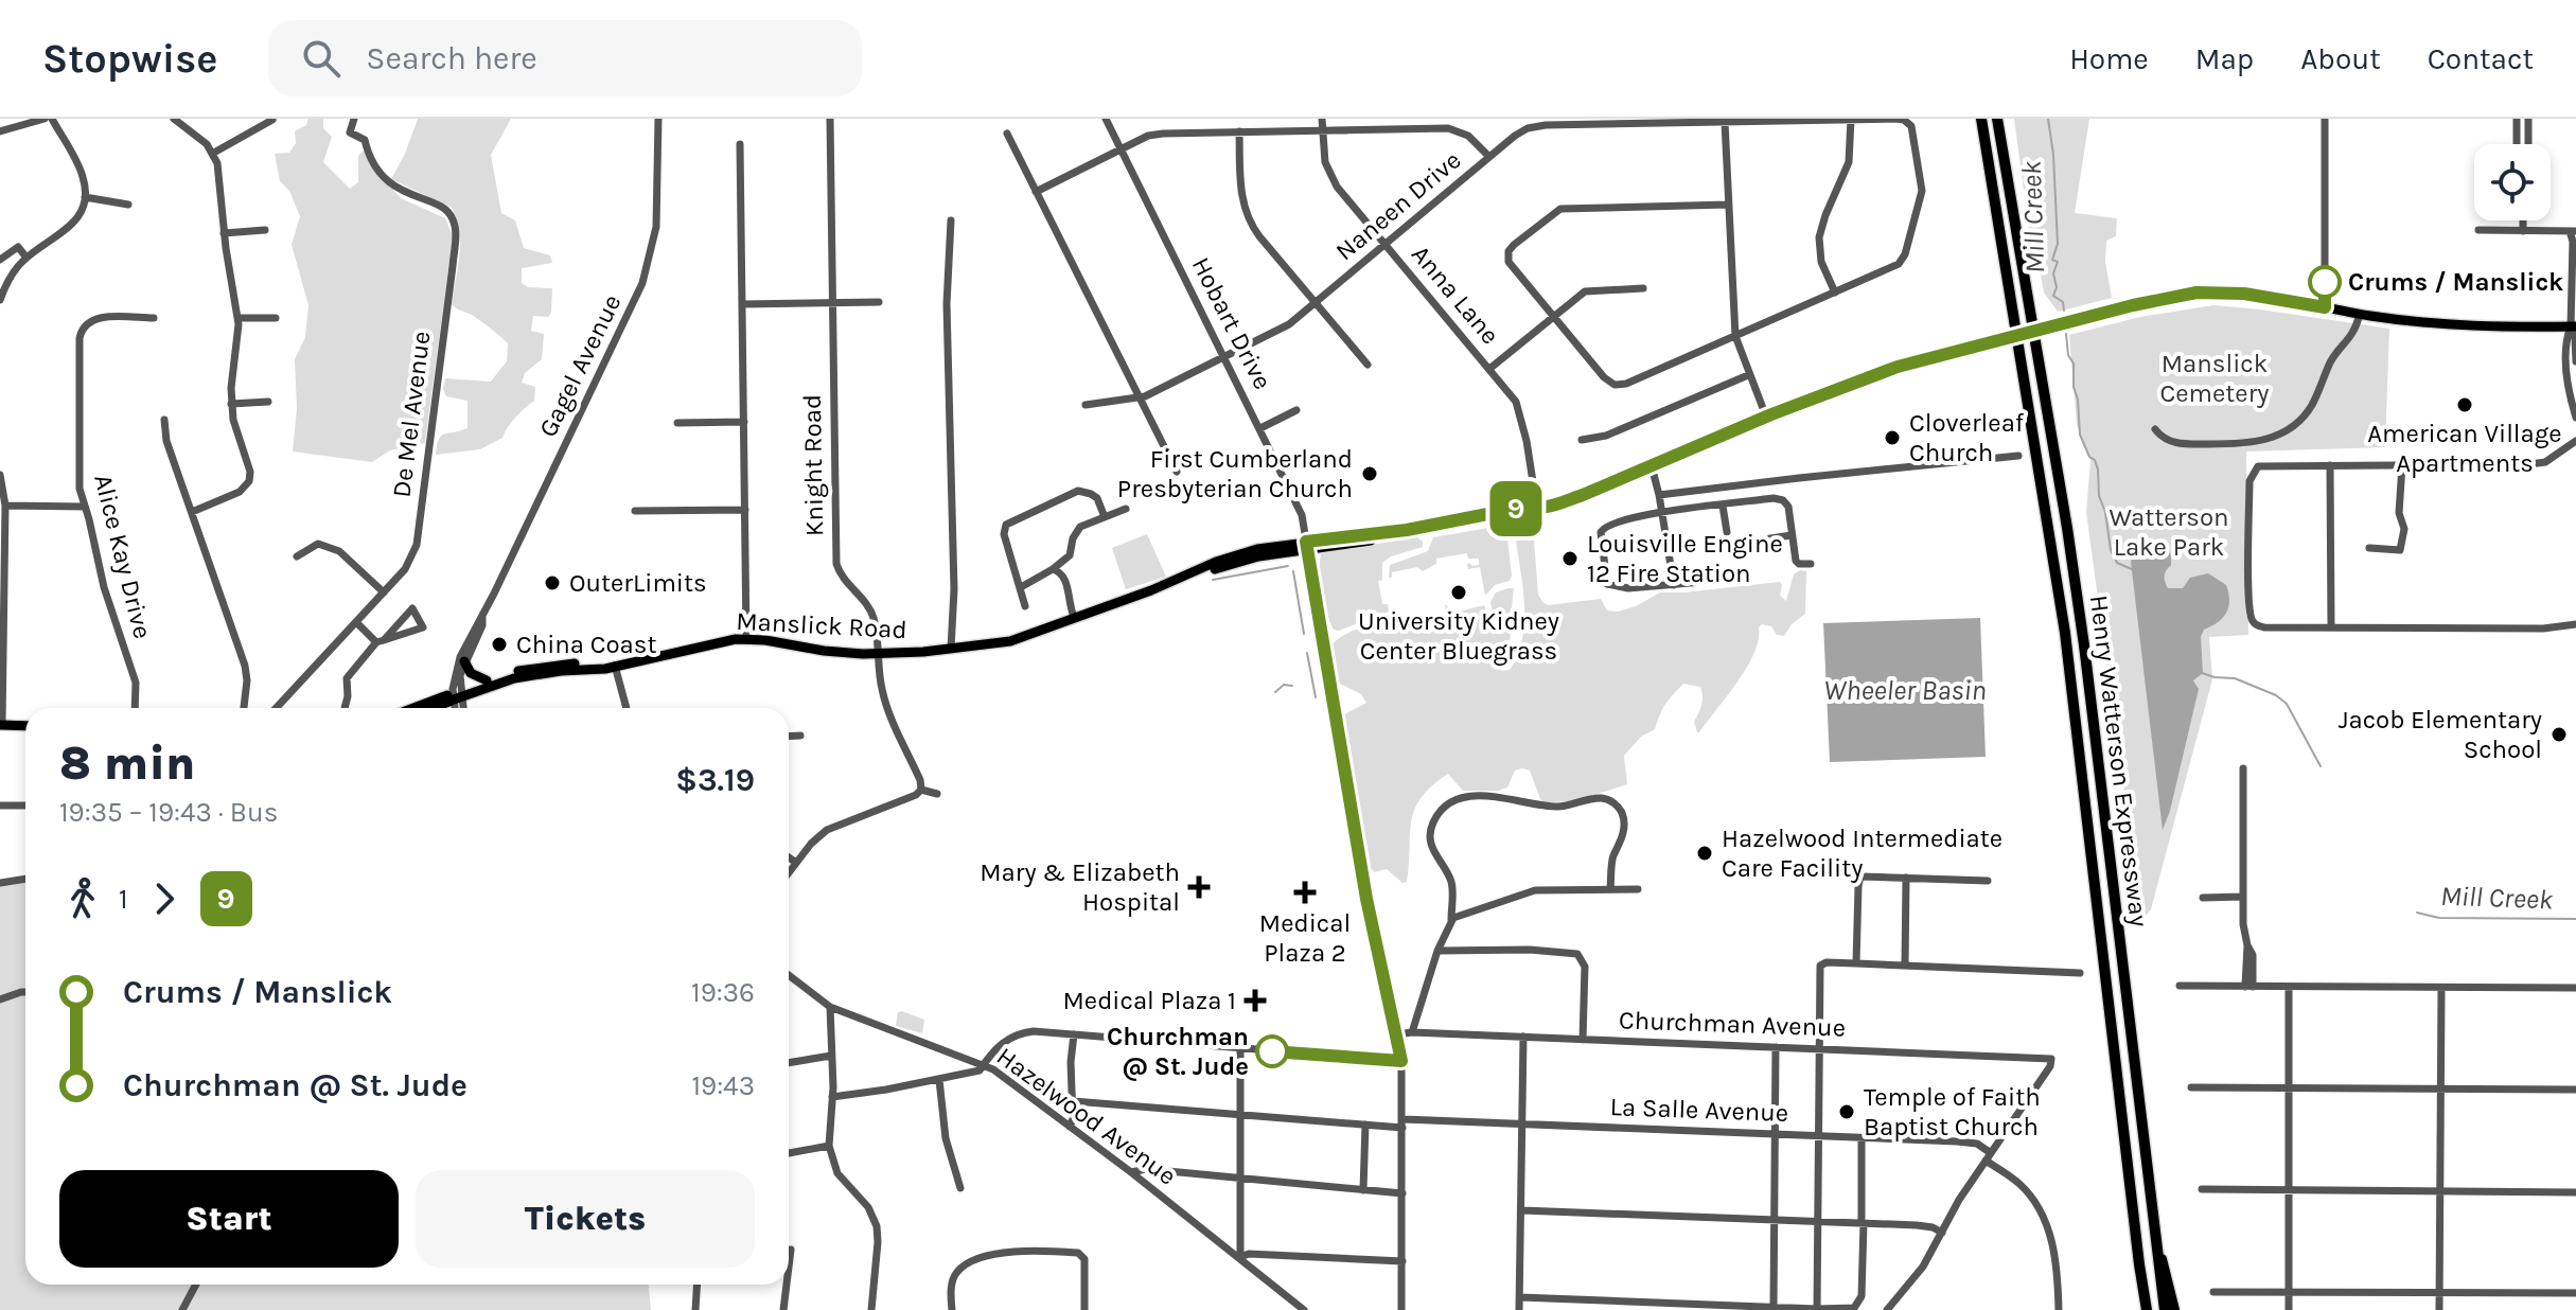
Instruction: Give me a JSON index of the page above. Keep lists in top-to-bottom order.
{
  "streets": {
    "highway": ["Henry Watterson Expressway"],
    "main road": ["Manslick Road"],
    "street": [
      "Naneen Drive",
      "Anna Lane",
      "Hobart Drive",
      "Gagel Avenue",
      "De Mel Avenue",
      "Knight Road",
      "Alice Kay Drive",
      "Churchman Avenue",
      "La Salle Avenue",
      "Hazelwood Avenue"
    ]
  },
  "crossings": [
    ["Naneen Drive", "Anna Lane"],
    ["Naneen Drive", "Hobart Drive"],
    ["Anna Lane", "Manslick Road"],
    ["Hobart Drive", "Manslick Road"],
    ["Hobart Drive", "Churchman Avenue"],
    ["Hobart Drive", "La Salle Avenue"],
    ["Gagel Avenue", "Manslick Road"],
    ["Knight Road", "Manslick Road"],
    ["Churchman Avenue", "La Salle Avenue"]
  ],
  "water": ["Mill Creek", "Wheeler Basin"],
  "parks": ["Manslick Cemetery", "Watterson Lake Park"],
  "places": {
    "other": [
      "Crums / Manslick",
      "American Village Apartments",
      "Cloverleaf Church",
      "First Cumberland Presbyterian Church",
      "Louisville Engine 12 Fire Station",
      "OuterLimits",
      "University Kidney Center Bluegrass",
      "China Coast",
      "Jacob Elementary School",
      "Hazelwood Intermediate Care Facility",
      "Churchman @ St. Jude",
      "Temple of Faith Baptist Church"
    ],
    "health": ["Mary & Elizabeth Hospital", "Medical Plaza 2", "Medical Plaza 1"]
  },
  "lines": ["bus line 9"],
  "page": {
    "header": "Stopwise",
    "search": "Search here",
    "nav": [
      "Home",
      "Map",
      "About",
      "Contact"
    ],
    "on_map": "9",
    "heading": ["8 min", "19:35 – 19:43 · Bus", "$3.19"],
    "legs": ["1", "9"],
    "list": [
      {
        "name": "Crums / Manslick",
        "value": "19:36"
      },
      {
        "name": "Churchman @ St. Jude",
        "value": "19:43"
      }
    ],
    "buttons": ["Start", "Tickets"]
  }
}
